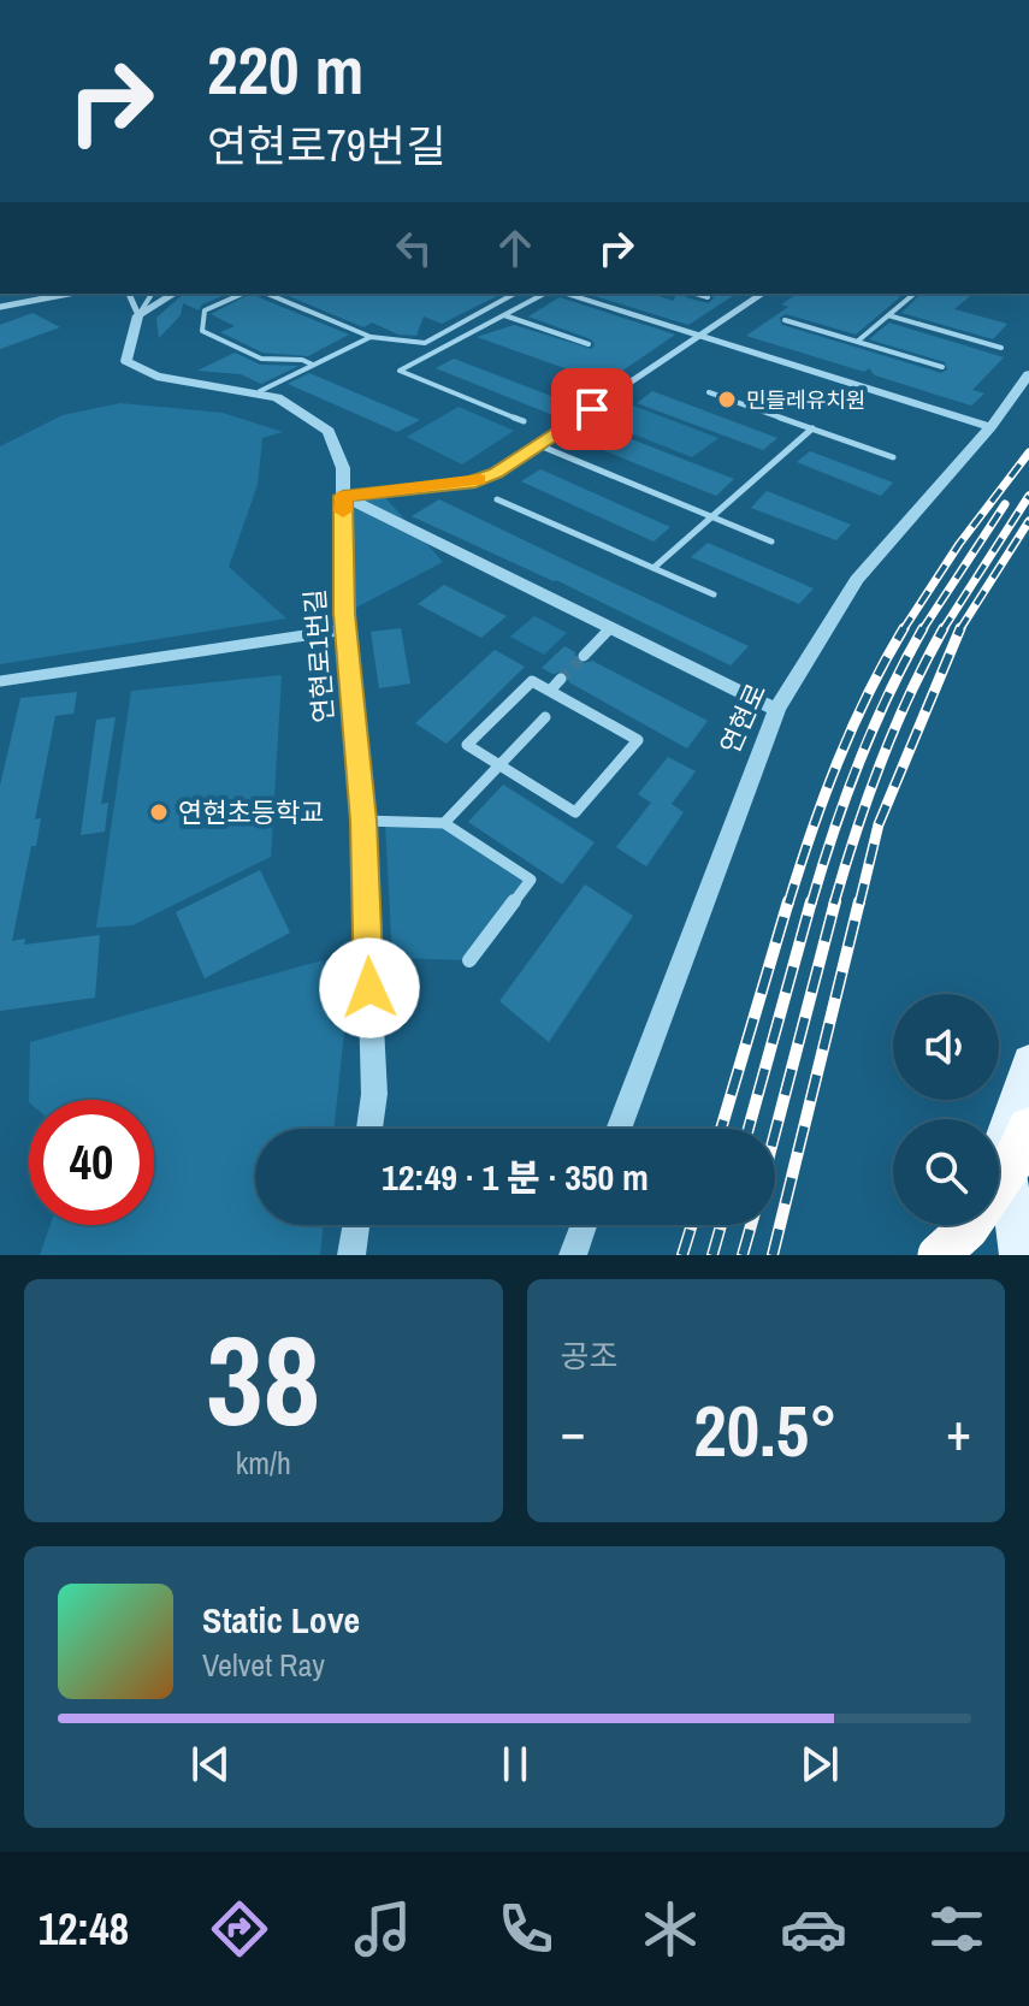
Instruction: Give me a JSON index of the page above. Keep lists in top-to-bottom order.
{
  "streets": {
    "street": ["연현로1번길", "연현로"]
  },
  "places": ["민들레유치원", "연현초등학교"],
  "page": {
    "turn": ["220 m", "연현로79번길"],
    "limit": "40",
    "trip": "12:49 · 1 분 · 350 m",
    "tile": [
      ["38", "km/h"],
      "공조"
    ],
    "heat": ["−", "20.5°", "+"],
    "song": ["Static Love", "Velvet Ray"],
    "tabs": "12:48"
  }
}
